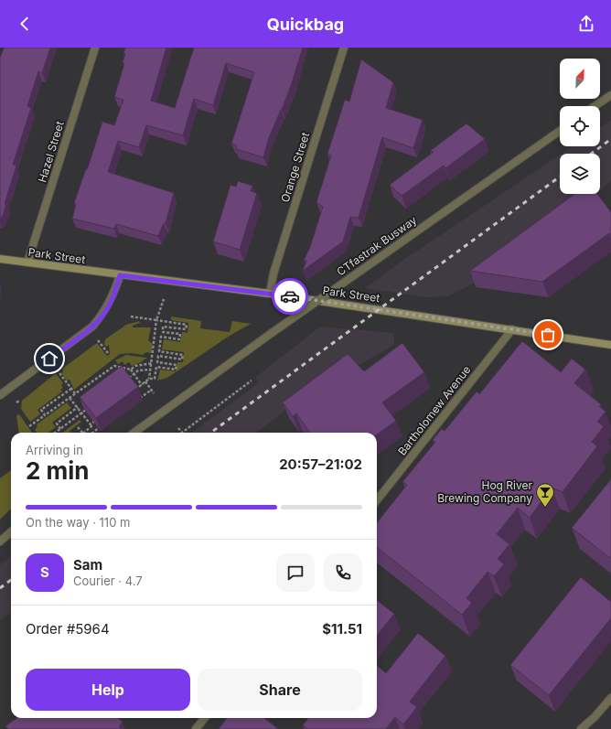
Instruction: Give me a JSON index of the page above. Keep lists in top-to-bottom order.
{
  "streets": {
    "main road": ["Park Street"],
    "street": [
      "Hazel Street",
      "Orange Street",
      "CTfastrak Busway",
      "Bartholomew Avenue"
    ]
  },
  "crossings": [
    ["Hazel Street", "Park Street"],
    ["Orange Street", "Park Street"],
    ["Park Street", "Bartholomew Avenue"]
  ],
  "places": {
    "bar": ["Hog River Brewing Company"]
  },
  "north": "top right",
  "page": {
    "header": "Quickbag",
    "heading": ["2 min", "Arriving in", "20:57–21:02"],
    "panel": [
      "Sam",
      "Courier · 4.7",
      "Order #5964",
      "$11.51"
    ],
    "bar": "On the way · 110 m",
    "round": "S",
    "buttons": ["Help", "Share"]
  }
}
